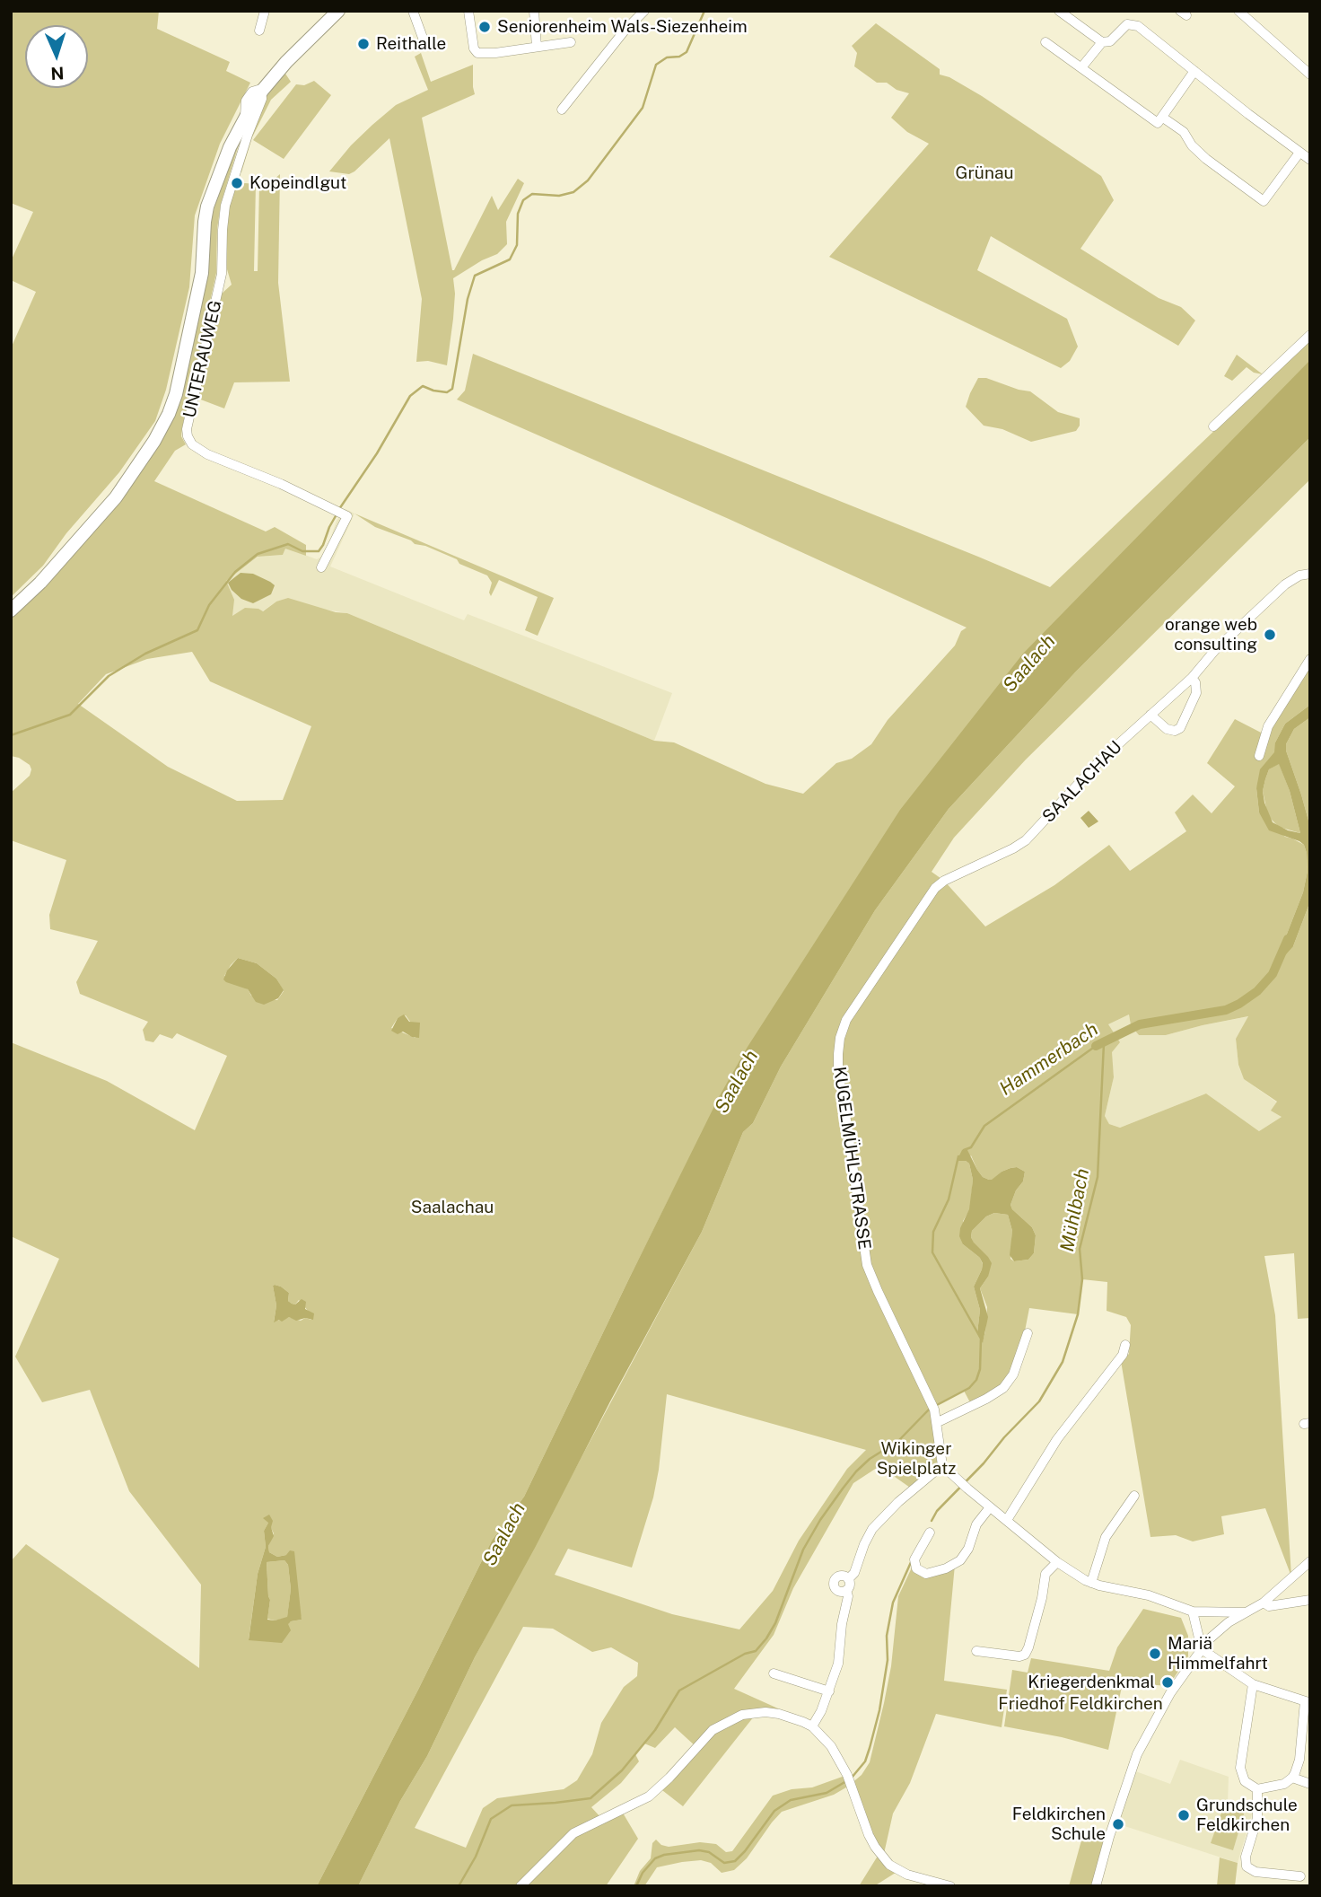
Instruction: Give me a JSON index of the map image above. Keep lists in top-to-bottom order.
{
  "streets": {
    "street": ["UNTERAUWEG", "SAALACHAU", "KUGELMÜHLSTRASSE"]
  },
  "crossings": [
    ["SAALACHAU", "KUGELMÜHLSTRASSE"]
  ],
  "water": ["Saalach", "Hammerbach", "Mühlbach"],
  "parks": [
    "Grünau",
    "Saalachau",
    "Wikinger Spielplatz",
    "Friedhof Feldkirchen"
  ],
  "places": [
    "Seniorenheim Wals-Siezenheim",
    "Reithalle",
    "Kopeindlgut",
    "orange web consulting",
    "Mariä Himmelfahrt",
    "Kriegerdenkmal",
    "Grundschule Feldkirchen",
    "Feldkirchen Schule"
  ],
  "north": "bottom"
}
